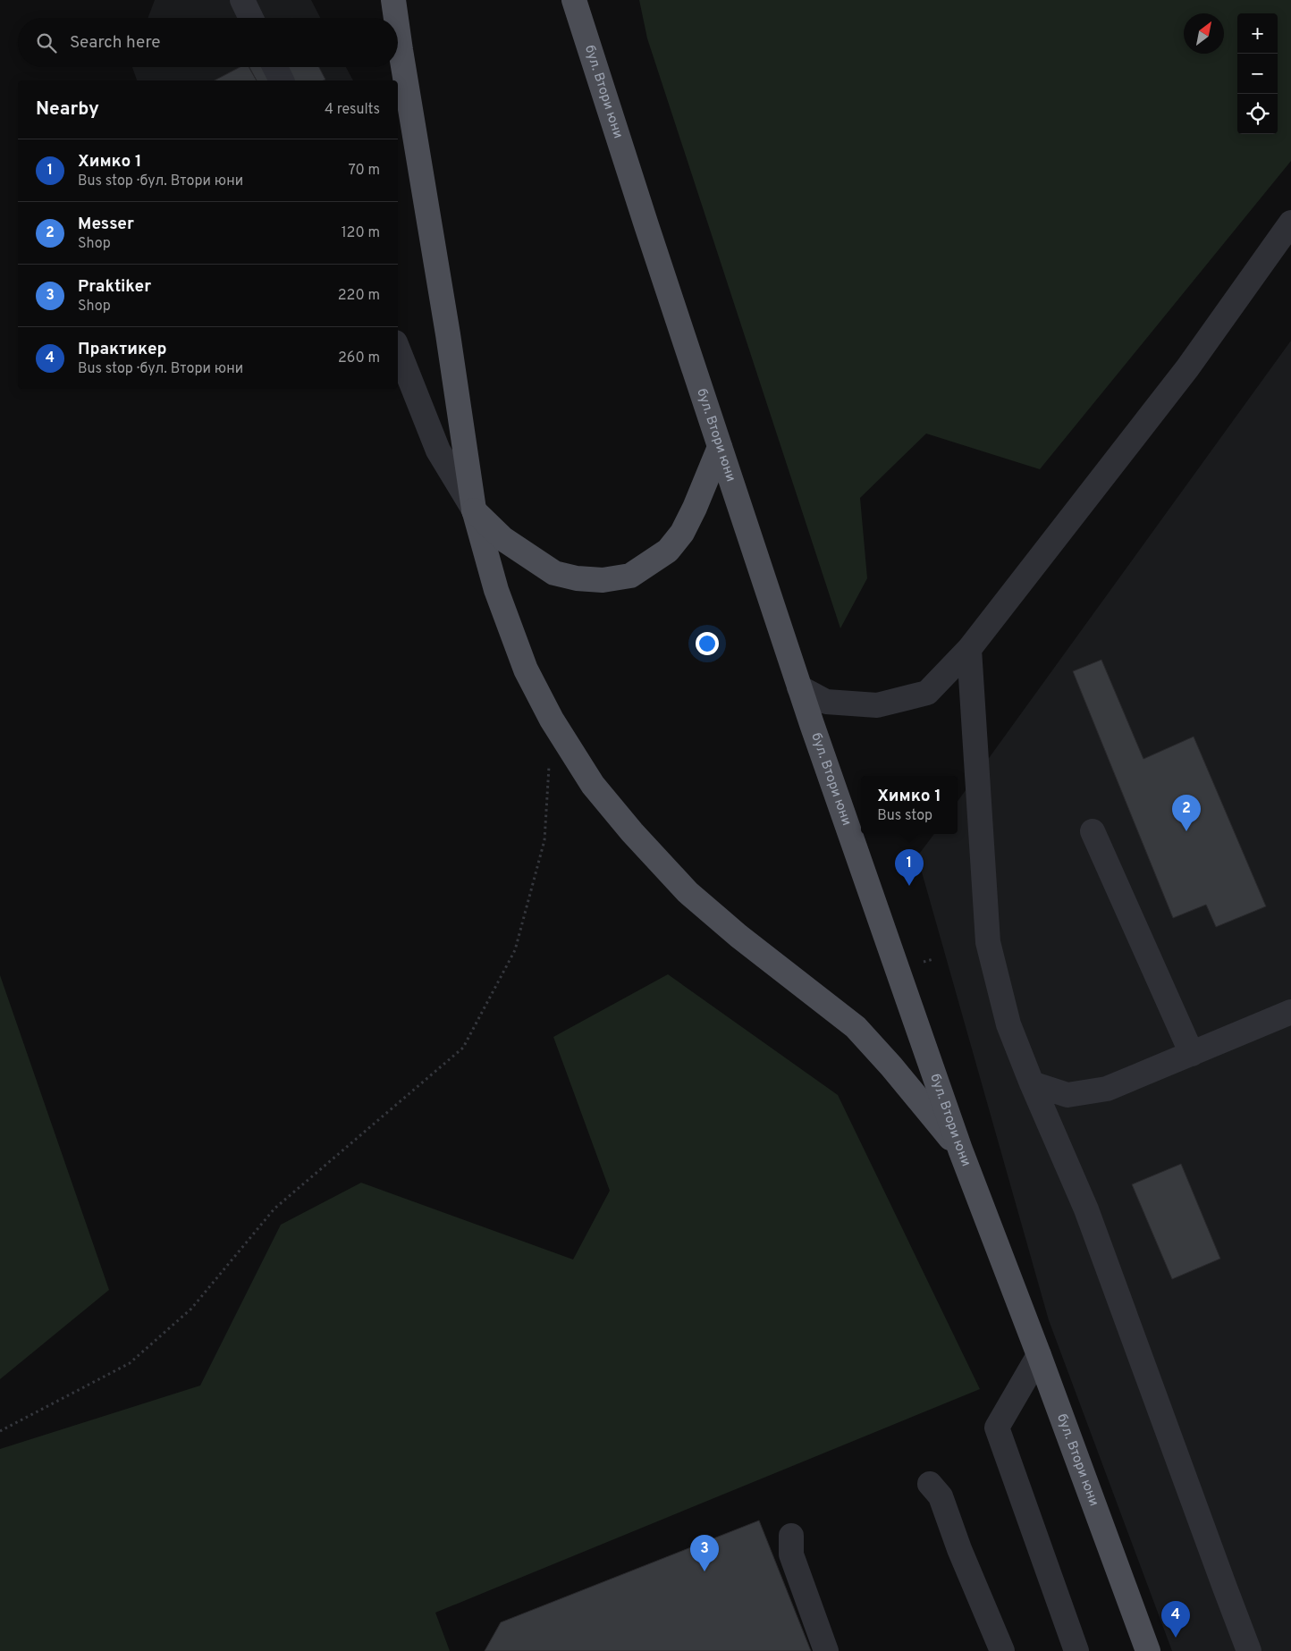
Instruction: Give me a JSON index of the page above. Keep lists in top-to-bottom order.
{
  "streets": {
    "main road": ["бул. Втори юни"]
  },
  "north": "top right",
  "page": {
    "map_buttons": ["+", "−"],
    "search": "Search here",
    "heading": ["Nearby", "4 results"],
    "list": [
      {
        "mark": "1",
        "name": "Химко 1",
        "note": "Bus stop · бул. Втори юни",
        "value": "70 m"
      },
      {
        "mark": "2",
        "name": "Messer",
        "note": "Shop",
        "value": "120 m"
      },
      {
        "mark": "3",
        "name": "Praktiker",
        "note": "Shop",
        "value": "220 m"
      },
      {
        "mark": "4",
        "name": "Практикер",
        "note": "Bus stop · бул. Втори юни",
        "value": "260 m"
      }
    ],
    "popup": ["Химко 1", "Bus stop"],
    "pins": [
      "2",
      "1",
      "3",
      "4"
    ]
  }
}
